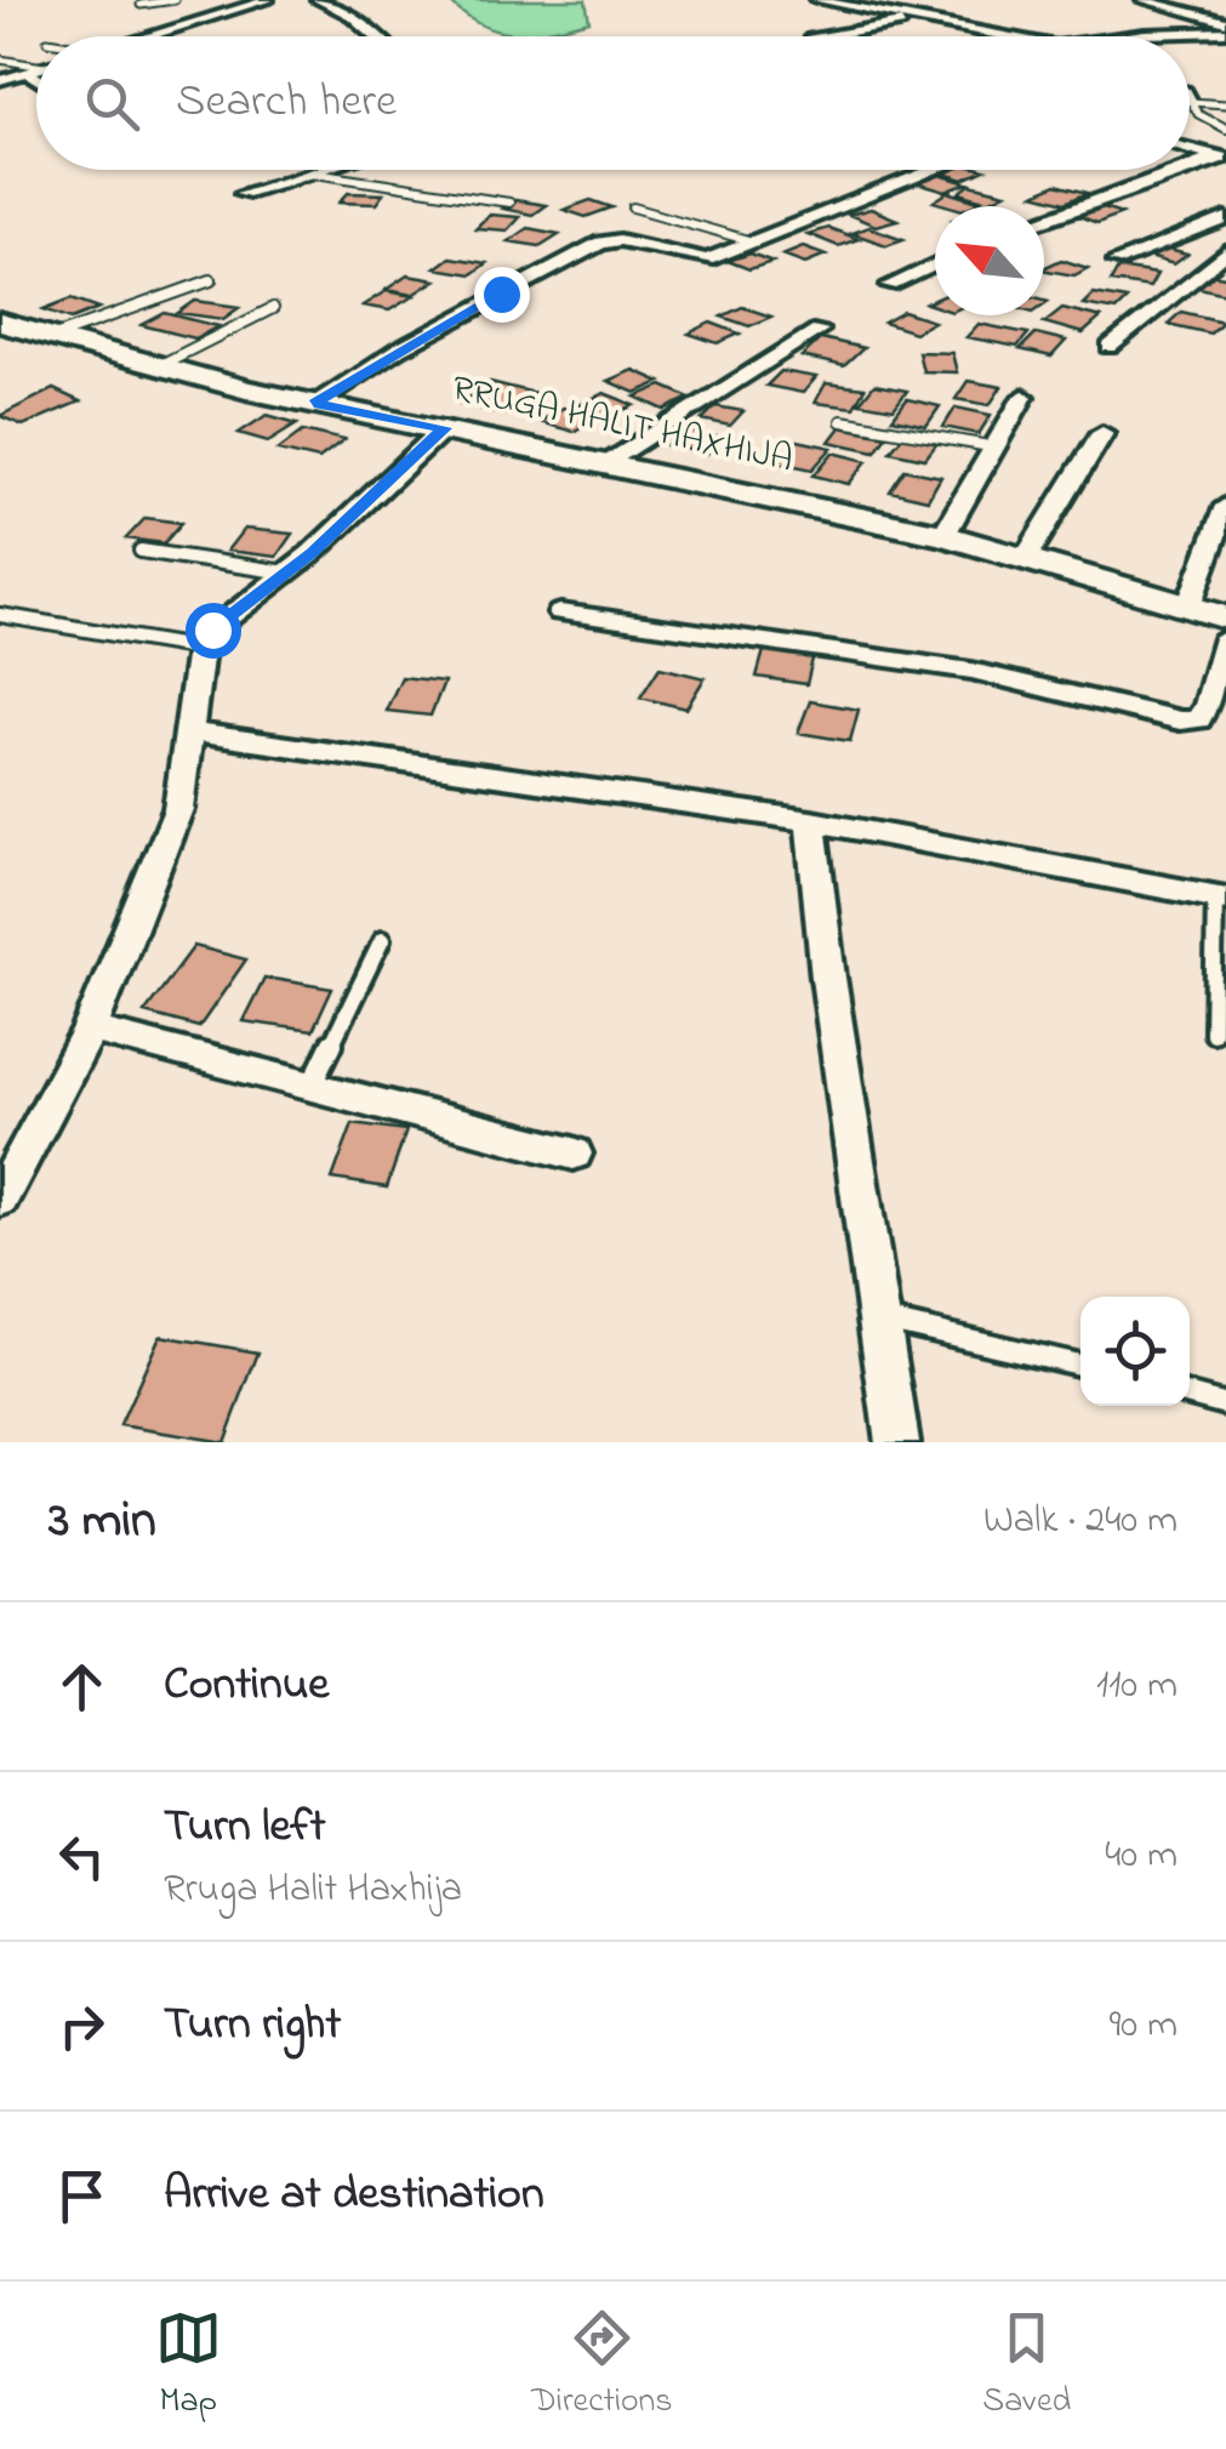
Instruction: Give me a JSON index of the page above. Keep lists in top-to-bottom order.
{
  "streets": {
    "street": ["RRUGA HALIT HAXHIJA"]
  },
  "north": "top left",
  "page": {
    "search": "Search here",
    "heading": ["3 min", "Walk · 240 m"],
    "list": [
      ["Continue", "110 m"],
      ["Turn left", "Rruga Halit Haxhija", "40 m"],
      ["Turn right", "90 m"],
      "Arrive at destination"
    ],
    "nav": ["Map", "Directions", "Saved"]
  }
}
